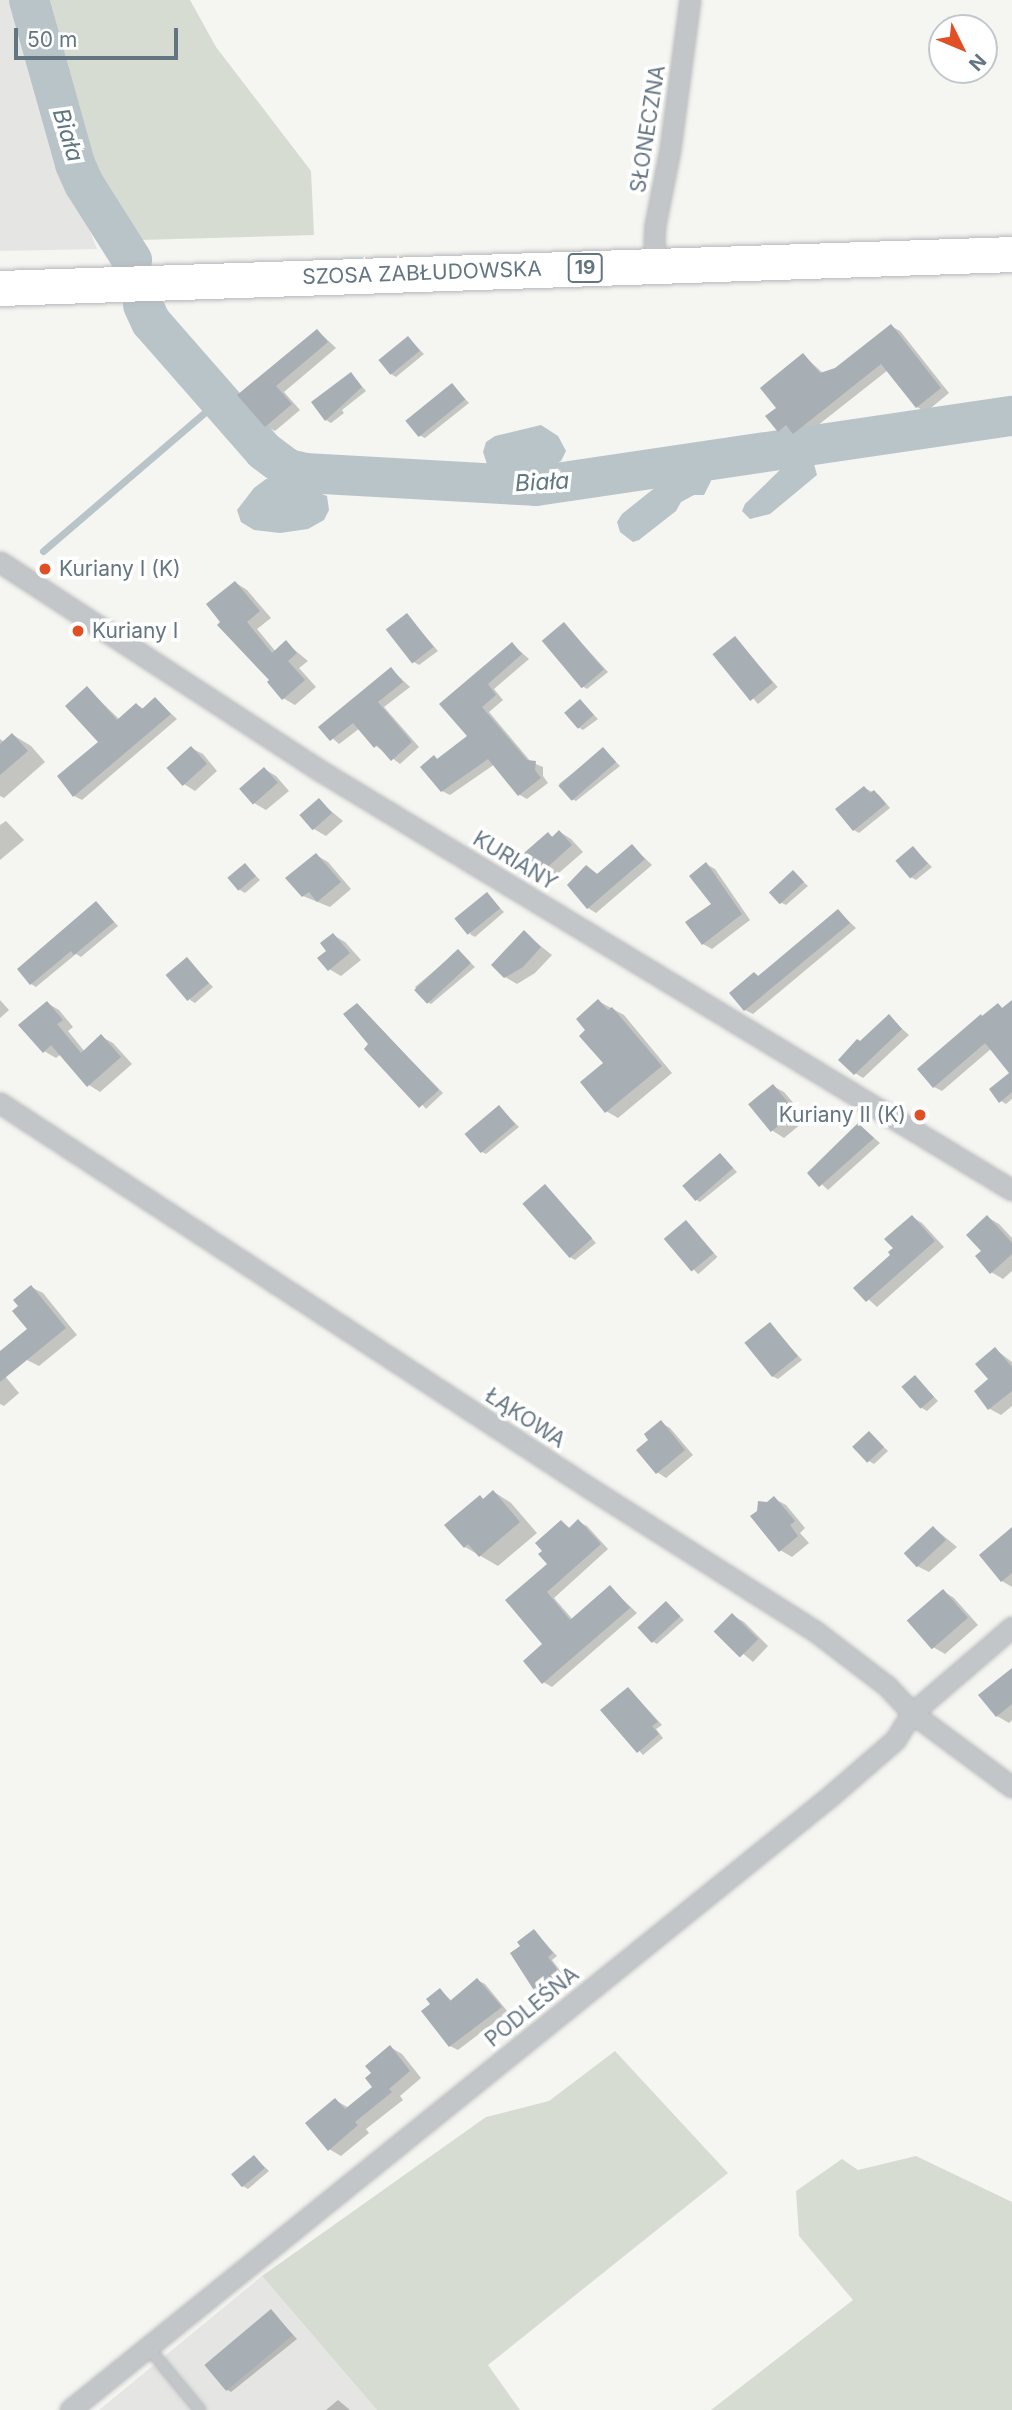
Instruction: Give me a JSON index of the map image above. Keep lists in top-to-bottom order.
{
  "streets": {
    "highway": ["19", "SZOSA ZABŁUDOWSKA"],
    "street": [
      "SŁONECZNA",
      "KURIANY",
      "ŁĄKOWA",
      "PODLEŚNA"
    ]
  },
  "crossings": [
    ["SŁONECZNA", "SZOSA ZABŁUDOWSKA"],
    ["ŁĄKOWA", "PODLEŚNA"]
  ],
  "water": ["Biała"],
  "places": ["Kuriany I (K)", "Kuriany I", "Kuriany II (K)"],
  "scale_bar": "50 m",
  "north": "bottom right"
}
